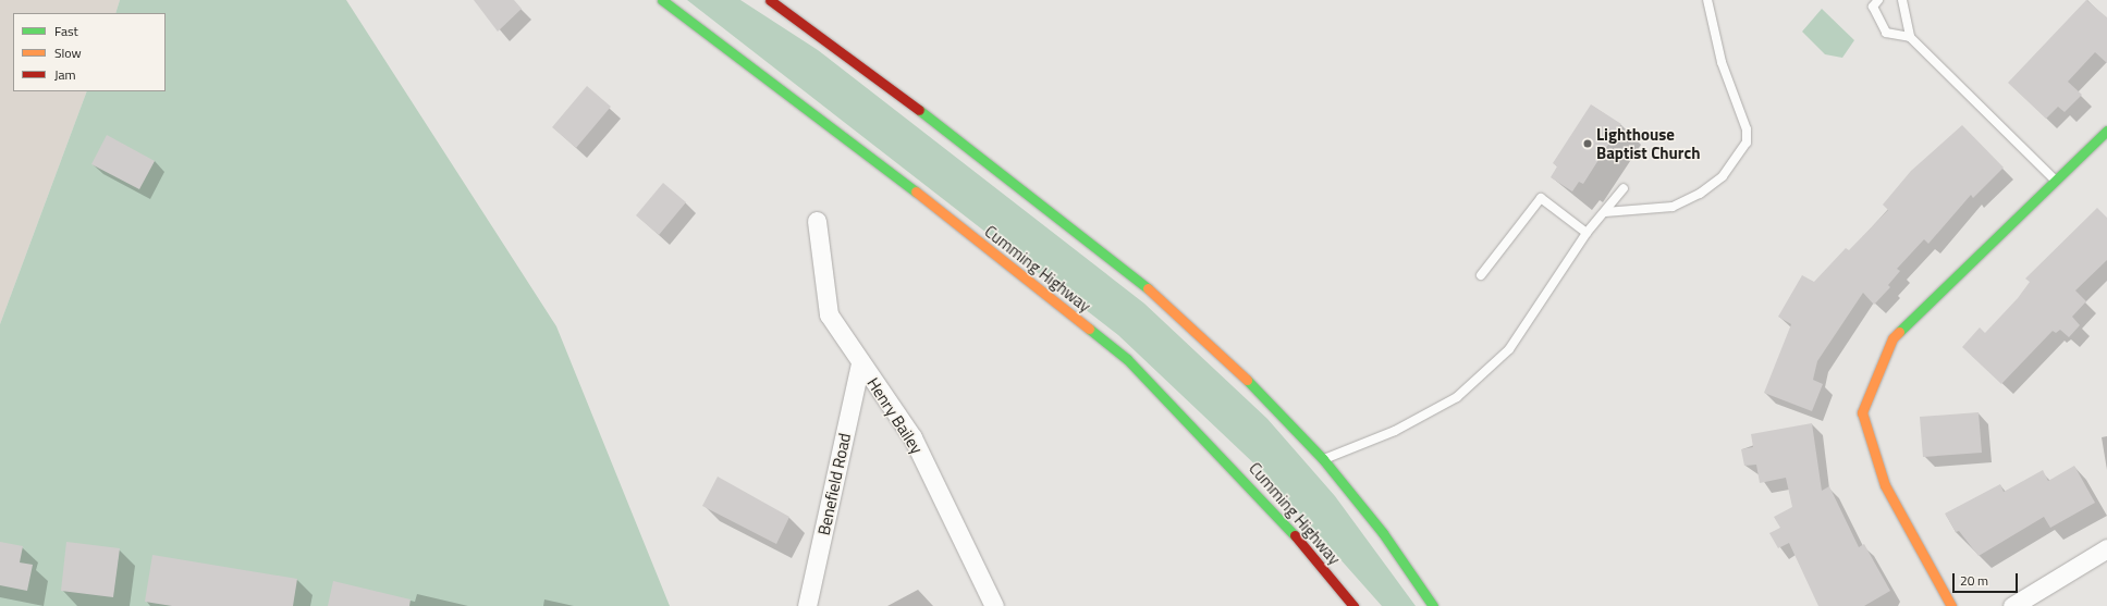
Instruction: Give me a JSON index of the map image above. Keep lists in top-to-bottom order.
{
  "streets": {
    "main road": ["Cumming Highway"],
    "street": ["Henry Bailey", "Benefield Road"]
  },
  "crossings": [
    ["Henry Bailey", "Benefield Road"]
  ],
  "places": ["Lighthouse Baptist Church"],
  "legend": ["Fast", "Slow", "Jam"],
  "scale_bar": "20 m"
}
